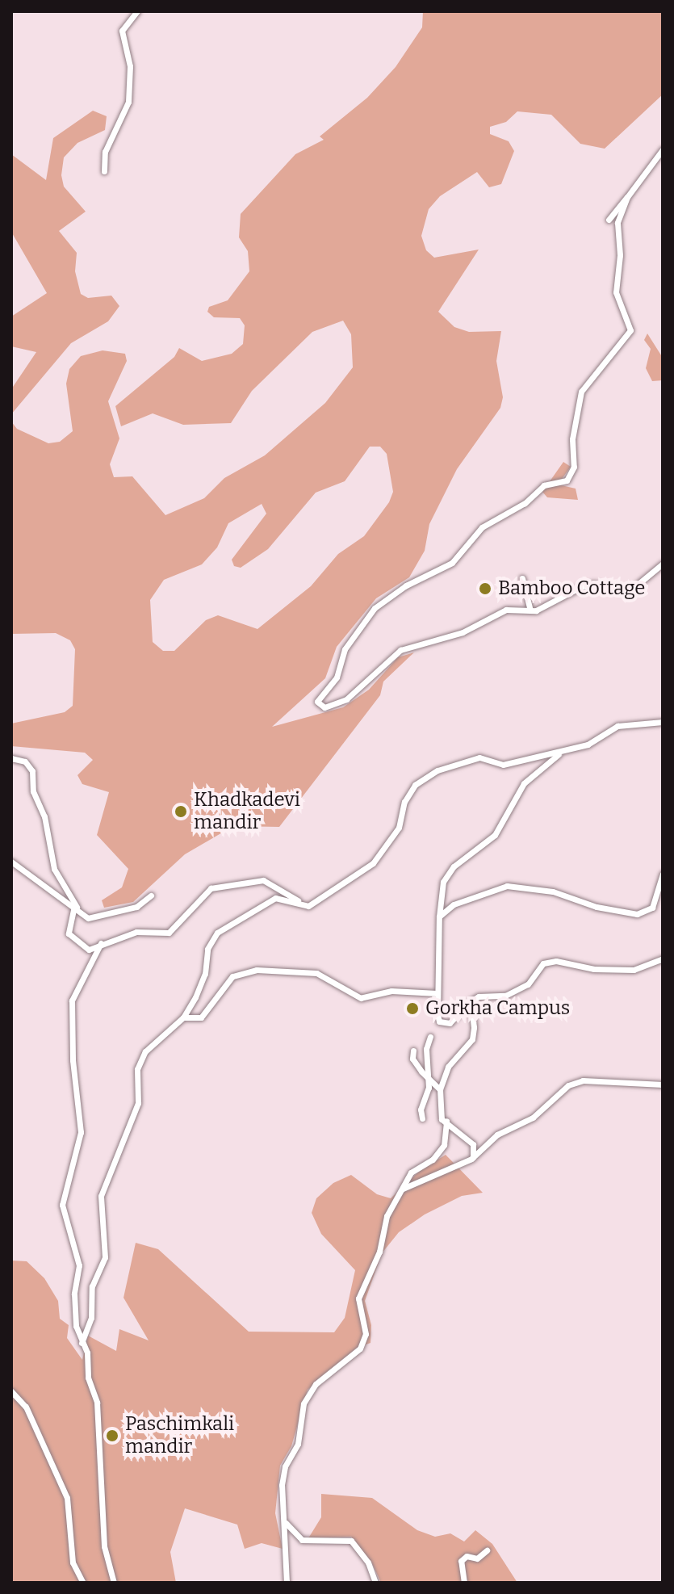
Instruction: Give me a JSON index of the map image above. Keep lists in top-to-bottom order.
{
  "places": [
    "Bamboo Cottage",
    "Khadkadevi mandir",
    "Gorkha Campus",
    "Paschimkali mandir"
  ]
}
